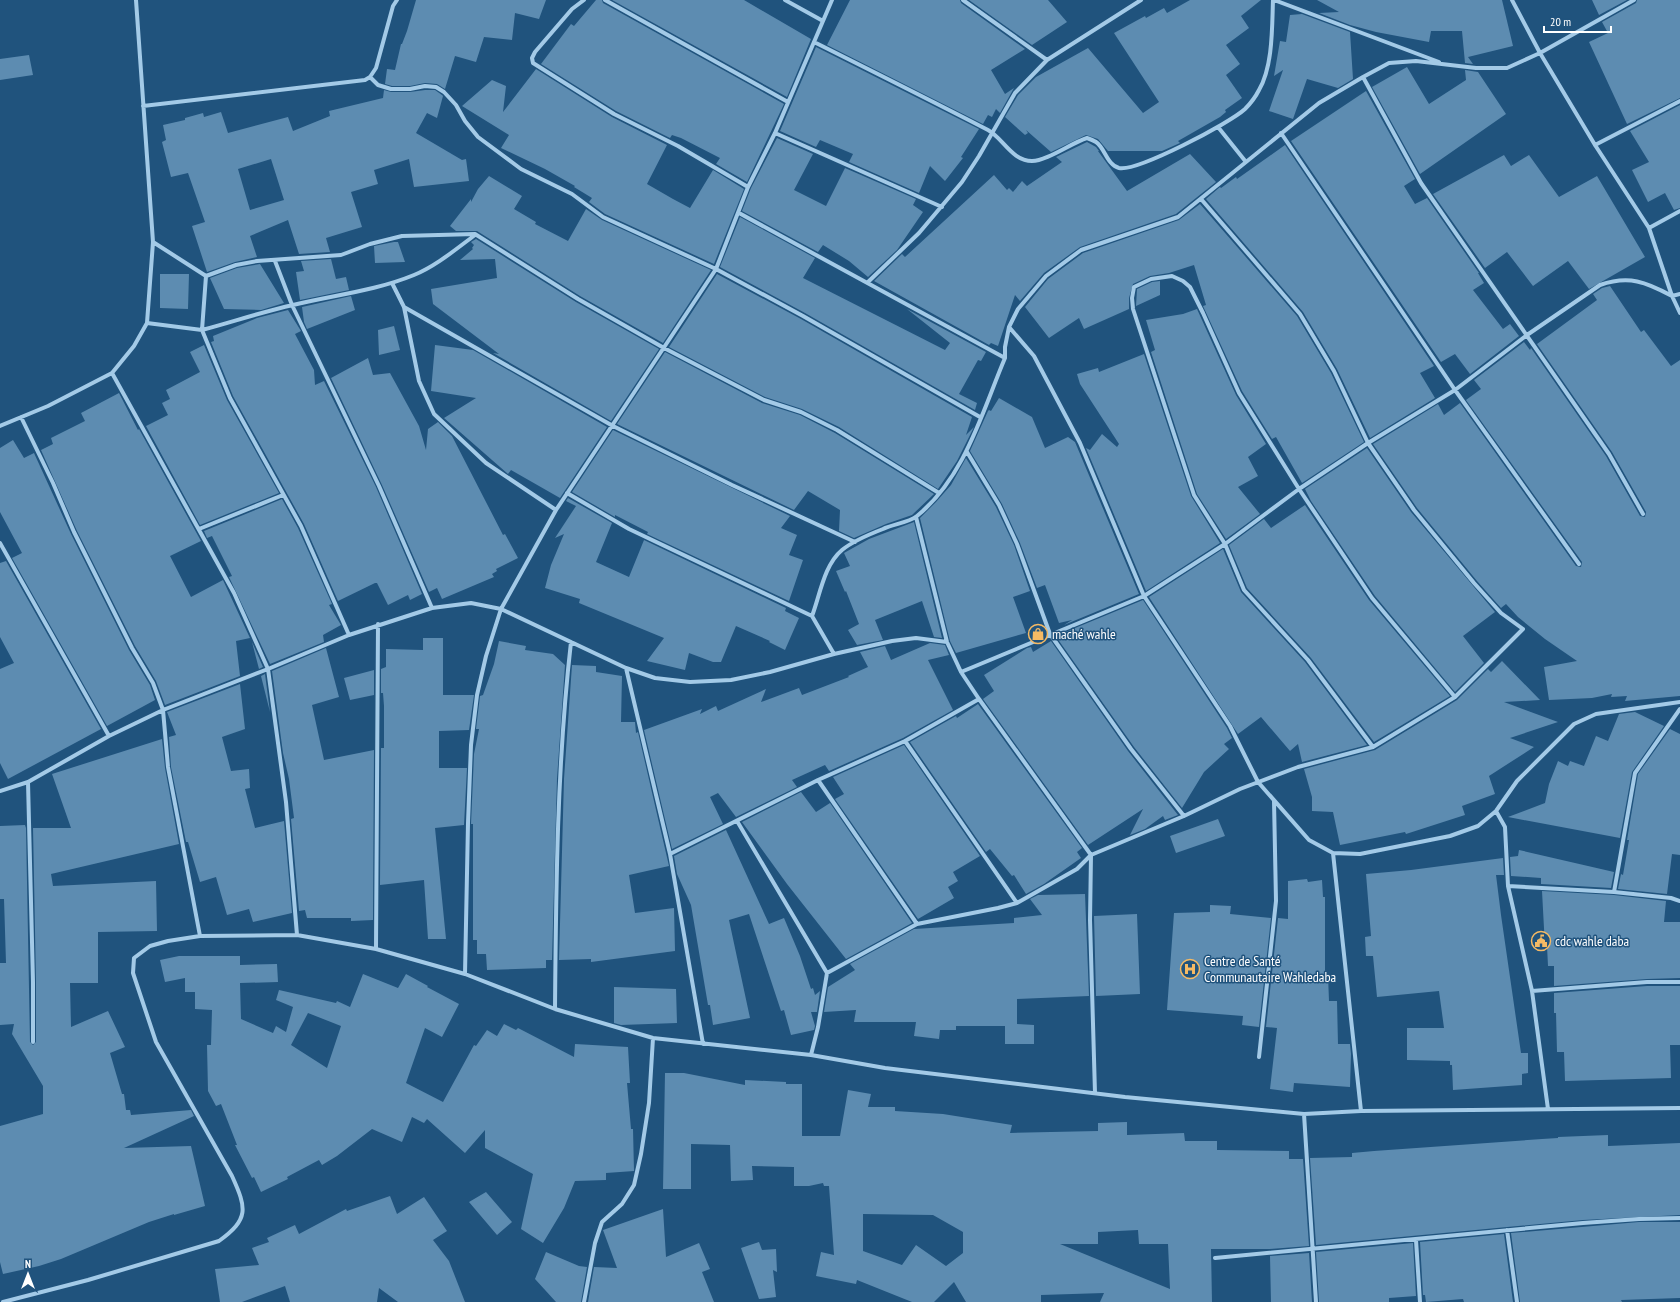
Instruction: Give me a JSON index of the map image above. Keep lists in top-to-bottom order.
{
  "places": {
    "shop": ["maché wahle"],
    "public building": ["cdc wahle daba"],
    "hospital": ["Centre de Santé Communautaire Wahledaba"]
  },
  "scale_bar": "20 m",
  "north": "top"
}
